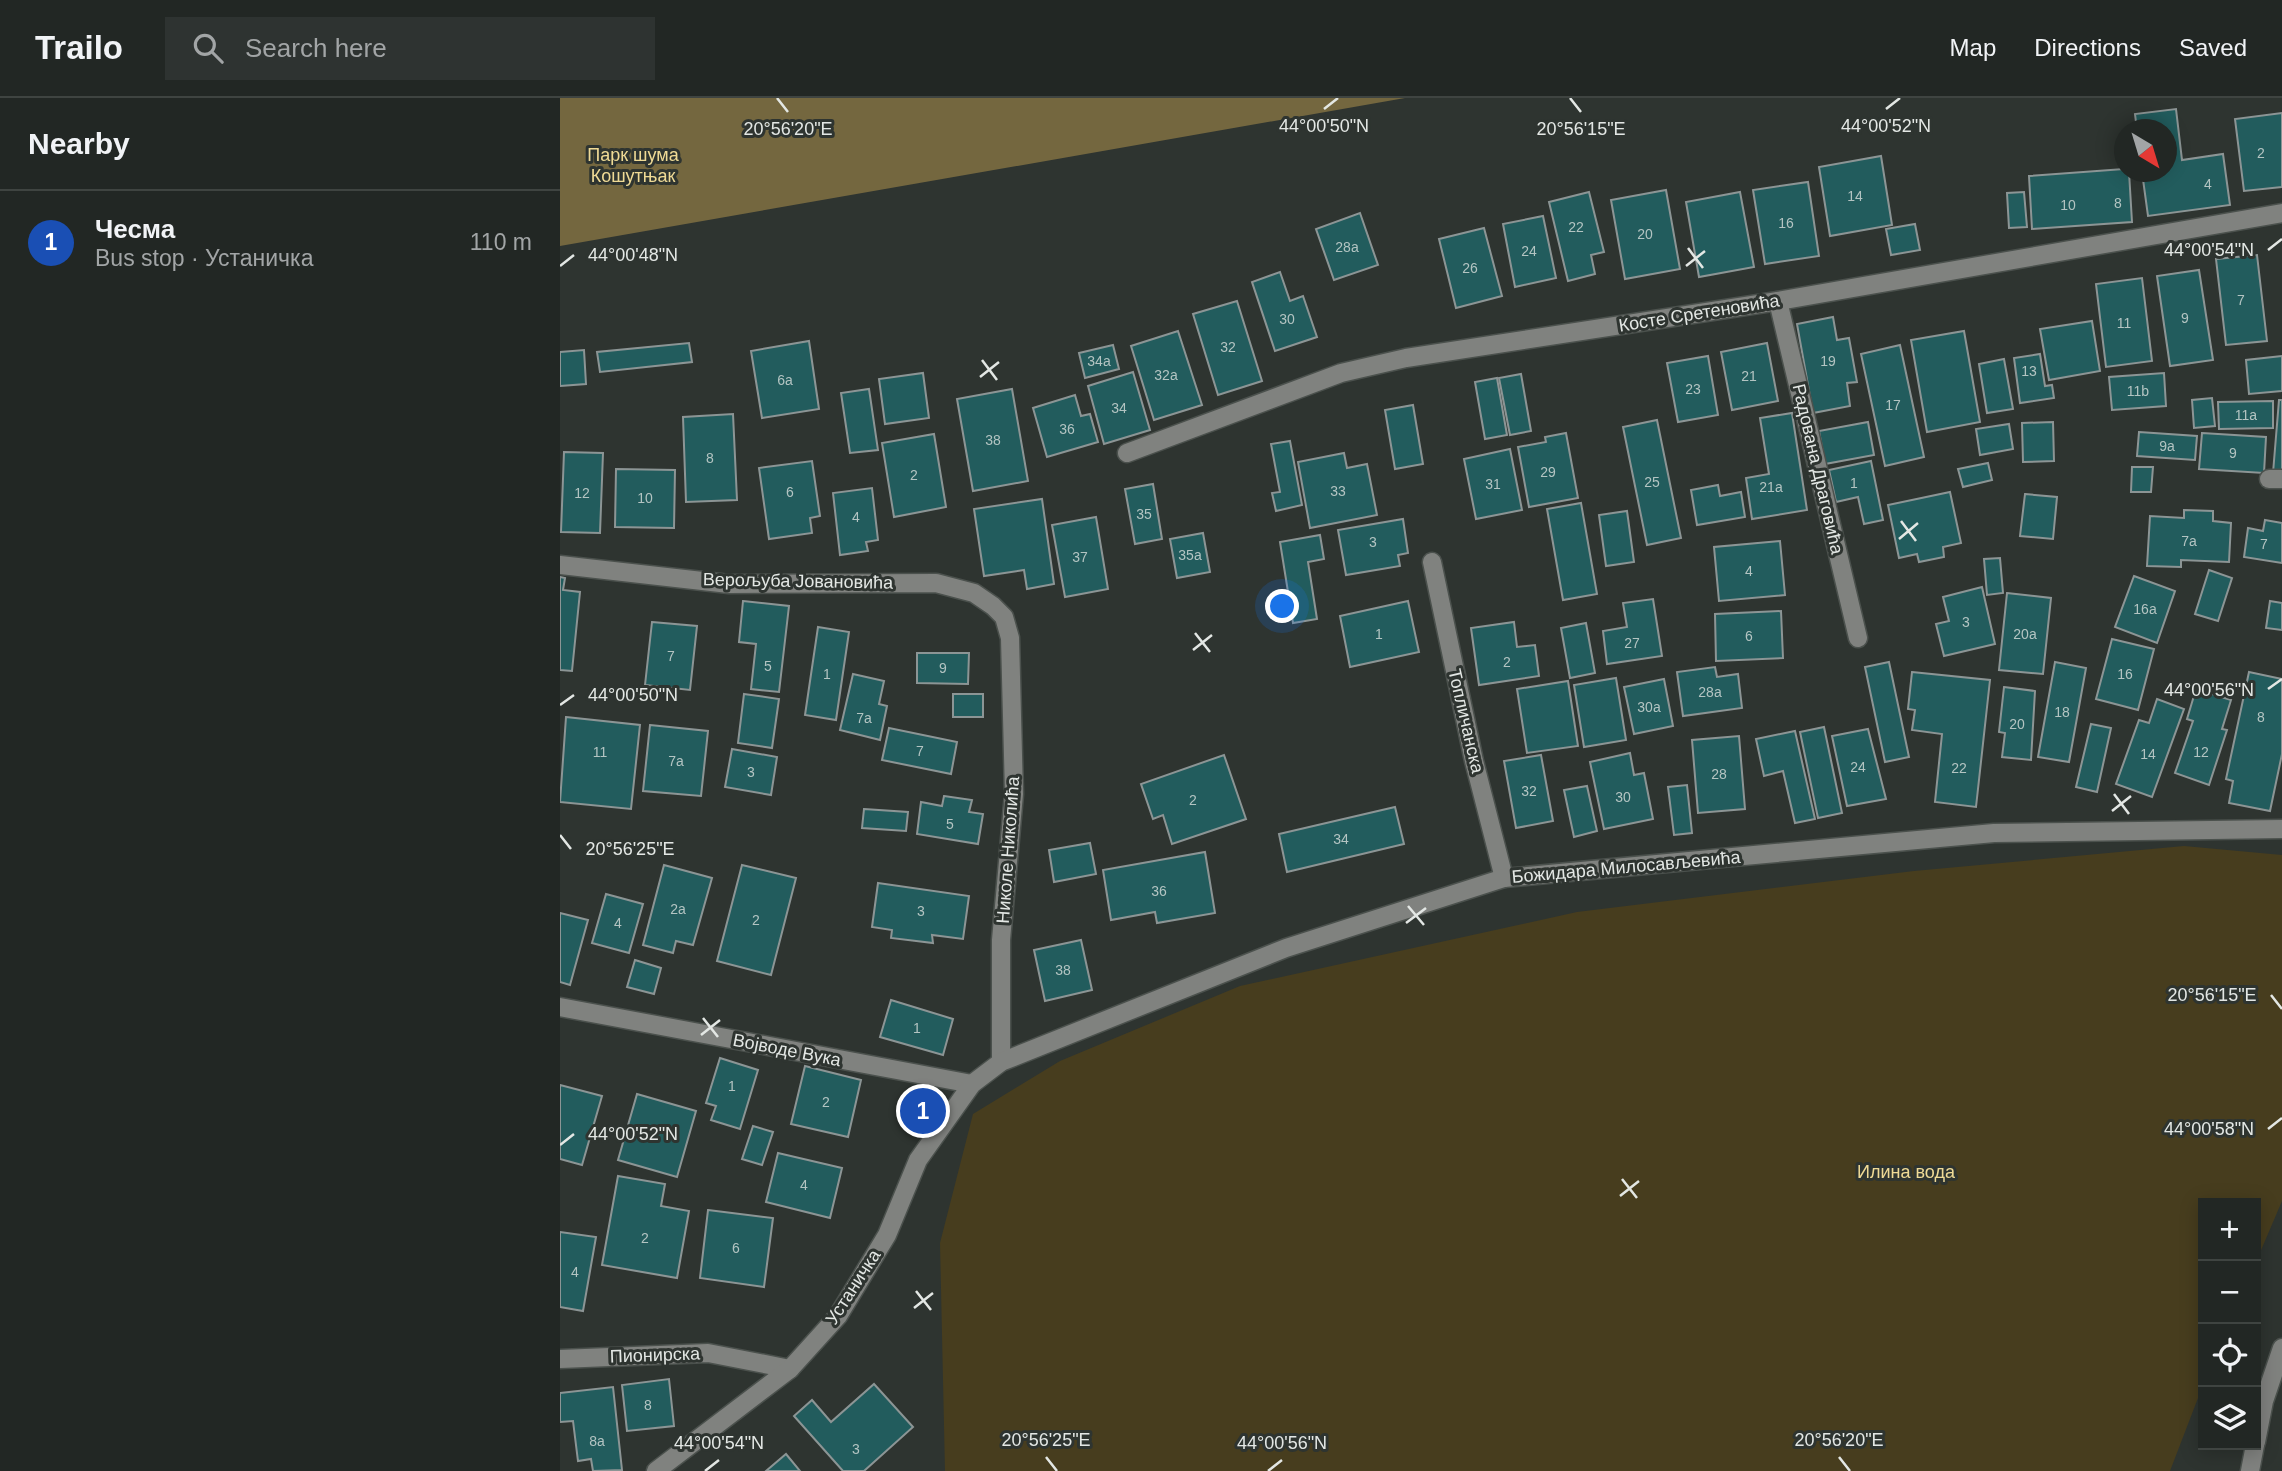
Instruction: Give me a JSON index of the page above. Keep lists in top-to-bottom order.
{
  "streets": {
    "street": [
      "Косте Сретеновића",
      "Радована Драговића",
      "Верољуба Јовановића",
      "Топличанска",
      "Николе Николића",
      "Божидара Милосављевића",
      "Војводе Вука",
      "Устаничка",
      "Пионирска"
    ]
  },
  "crossings": [
    ["Косте Сретеновића", "Радована Драговића"],
    ["Верољуба Јовановића", "Николе Николића"],
    ["Топличанска", "Божидара Милосављевића"],
    ["Николе Николића", "Божидара Милосављевића"],
    ["Николе Николића", "Устаничка"],
    ["Божидара Милосављевића", "Устаничка"],
    ["Војводе Вука", "Устаничка"],
    ["Устаничка", "Пионирска"]
  ],
  "parks": ["Парк шума Кошутњак", "Илина вода"],
  "house_numbers": [
    "2",
    "4",
    "14",
    "8",
    "10",
    "16",
    "22",
    "20",
    "28a",
    "24",
    "26",
    "7",
    "9",
    "30",
    "11",
    "32",
    "34a",
    "19",
    "13",
    "32a",
    "21",
    "6a",
    "23",
    "11b",
    "17",
    "34",
    "11a",
    "36",
    "38",
    "9a",
    "9",
    "8",
    "29",
    "2",
    "25",
    "1",
    "31",
    "21a",
    "33",
    "6",
    "12",
    "10",
    "35",
    "4",
    "7a",
    "3",
    "7",
    "35a",
    "37",
    "4",
    "16a",
    "3",
    "1",
    "20a",
    "6",
    "27",
    "7",
    "2",
    "5",
    "9",
    "1",
    "16",
    "28a",
    "30a",
    "18",
    "8",
    "7a",
    "20",
    "7",
    "11",
    "12",
    "14",
    "7a",
    "24",
    "22",
    "3",
    "28",
    "32",
    "30",
    "2",
    "5",
    "34",
    "36",
    "2a",
    "3",
    "2",
    "4",
    "38",
    "1",
    "1",
    "2",
    "4",
    "2",
    "6",
    "4",
    "8",
    "8a",
    "3"
  ],
  "north": "bottom right",
  "page": {
    "header": "Trailo",
    "search": "Search here",
    "nav": ["Map", "Directions", "Saved"],
    "heading": "Nearby",
    "list": [
      {
        "mark": "1",
        "name": "Чесма",
        "note": "Bus stop · Устаничка",
        "value": "110 m"
      }
    ],
    "pins": "1",
    "map_buttons": ["+", "−"]
  },
  "coordinates": [
    "44°00'50\"N",
    "44°00'52\"N",
    "20°56'20\"E",
    "20°56'15\"E",
    "44°00'54\"N",
    "44°00'48\"N",
    "44°00'56\"N",
    "20°56'25\"E",
    "44°00'58\"N"
  ]
}
